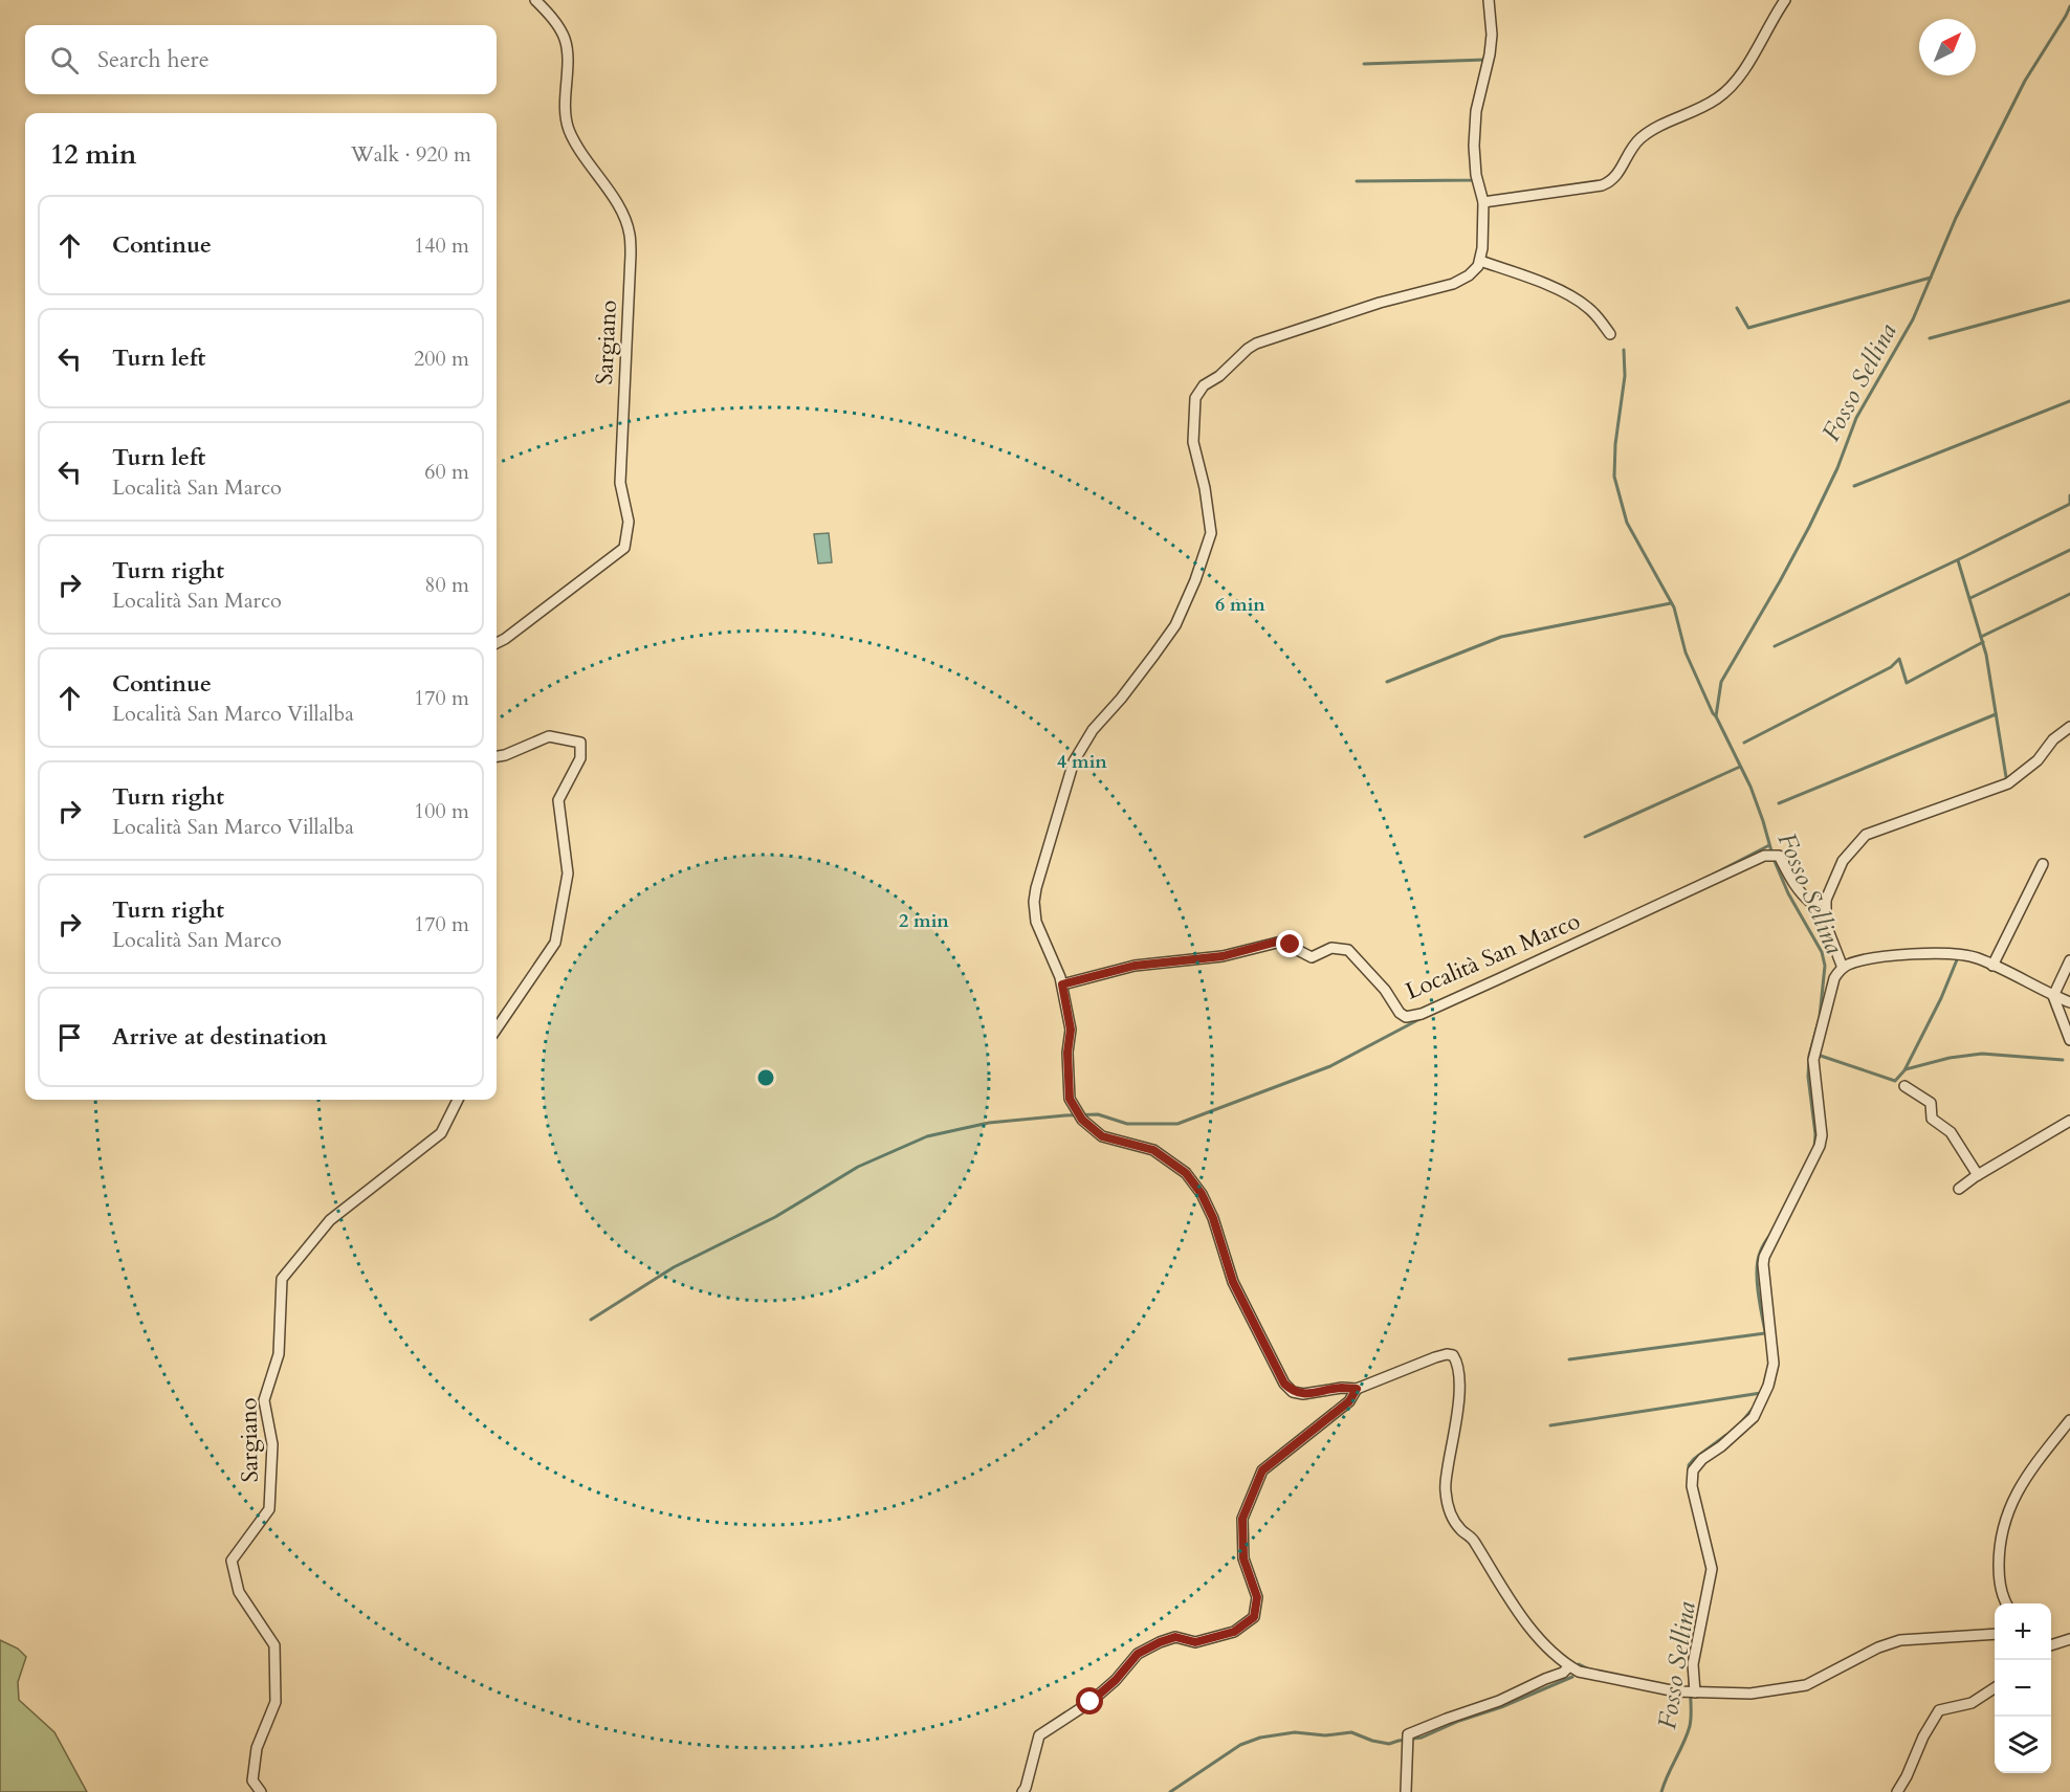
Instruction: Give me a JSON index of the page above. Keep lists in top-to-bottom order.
{
  "streets": {
    "street": ["Sargiano", "Località San Marco"]
  },
  "water": ["Fosso Sellina"],
  "north": "top right",
  "page": {
    "search": "Search here",
    "heading": ["12 min", "Walk · 920 m"],
    "list": [
      ["Continue", "140 m"],
      ["Turn left", "200 m"],
      ["Turn left", "Località San Marco", "60 m"],
      ["Turn right", "Località San Marco", "80 m"],
      ["Continue", "Località San Marco Villalba", "170 m"],
      ["Turn right", "Località San Marco Villalba", "100 m"],
      ["Turn right", "Località San Marco", "170 m"],
      "Arrive at destination"
    ],
    "map_buttons": ["+", "−"]
  },
  "rings": ["6 min", "4 min", "2 min"]
}
